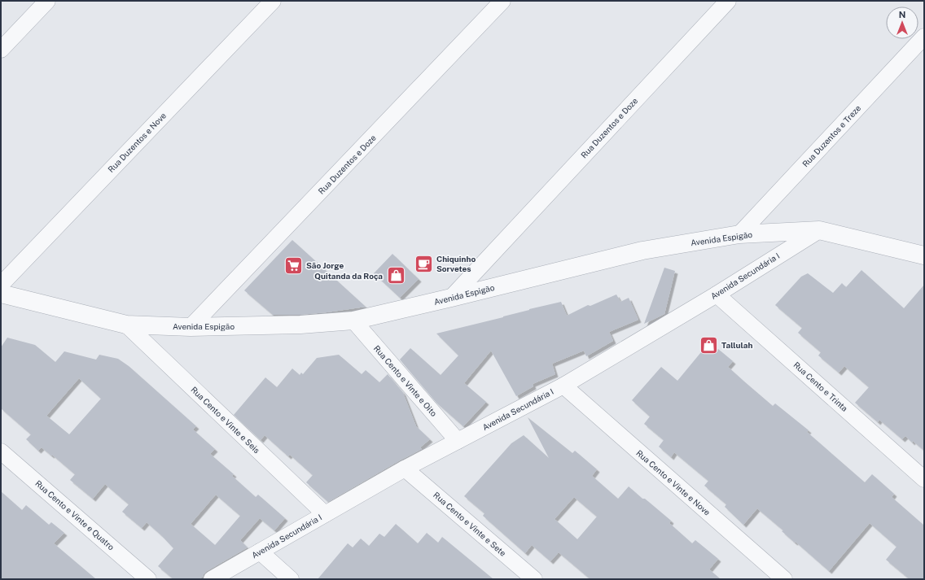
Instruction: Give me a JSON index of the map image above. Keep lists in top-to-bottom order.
{
  "streets": {
    "street": [
      "Rua Duzentos e Doze",
      "Rua Duzentos e Treze",
      "Rua Duzentos e Nove",
      "Avenida Espigão",
      "Avenida Secundária I",
      "Rua Cento e Vinte e Oito",
      "Rua Cento e Trinta",
      "Rua Cento e Vinte e Seis",
      "Rua Cento e Vinte e Nove",
      "Rua Cento e Vinte e Quatro",
      "Rua Cento e Vinte e Sete"
    ]
  },
  "crossings": [
    ["Rua Duzentos e Doze", "Avenida Espigão"],
    ["Rua Duzentos e Treze", "Avenida Espigão"],
    ["Avenida Espigão", "Avenida Secundária I"],
    ["Avenida Espigão", "Rua Cento e Vinte e Oito"],
    ["Avenida Espigão", "Rua Cento e Vinte e Seis"],
    ["Avenida Secundária I", "Rua Cento e Vinte e Oito"],
    ["Avenida Secundária I", "Rua Cento e Trinta"],
    ["Avenida Secundária I", "Rua Cento e Vinte e Seis"],
    ["Avenida Secundária I", "Rua Cento e Vinte e Nove"],
    ["Avenida Secundária I", "Rua Cento e Vinte e Sete"]
  ],
  "places": {
    "cafe": ["Chiquinho Sorvetes"],
    "supermarket": ["São Jorge"],
    "shop": ["Quitanda da Roça", "Tallulah"]
  },
  "north": "top"
}
